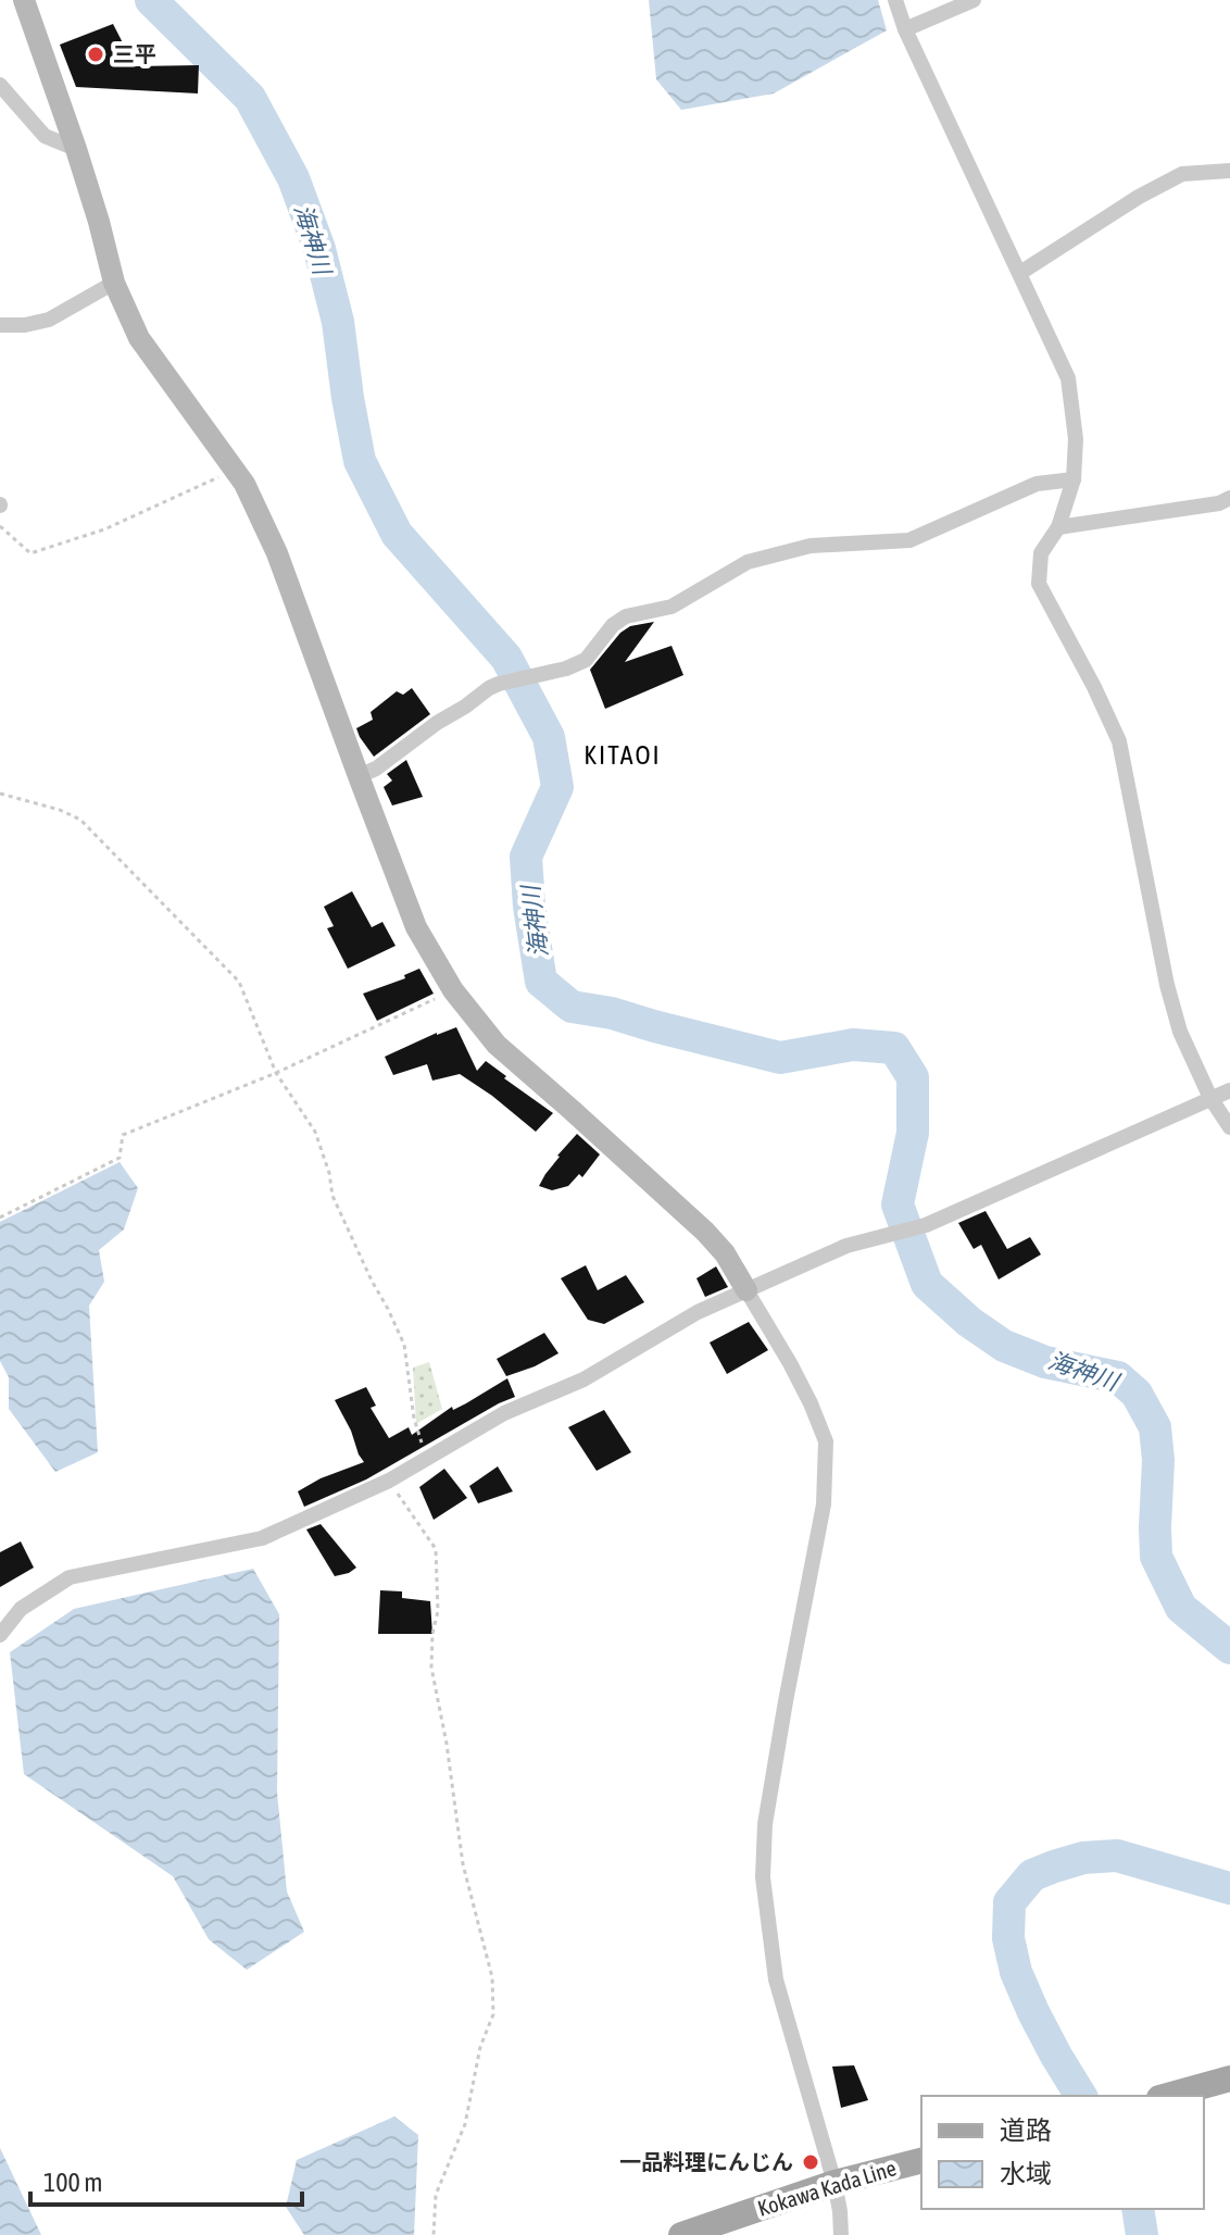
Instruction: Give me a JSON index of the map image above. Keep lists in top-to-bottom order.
{
  "streets": {
    "main road": ["Kokawa Kada Line"]
  },
  "districts": ["KITAOI"],
  "water": ["海神川"],
  "places": ["三平", "一品料理にんじん"],
  "legend": ["道路", "水域"],
  "scale_bar": "100 m"
}
